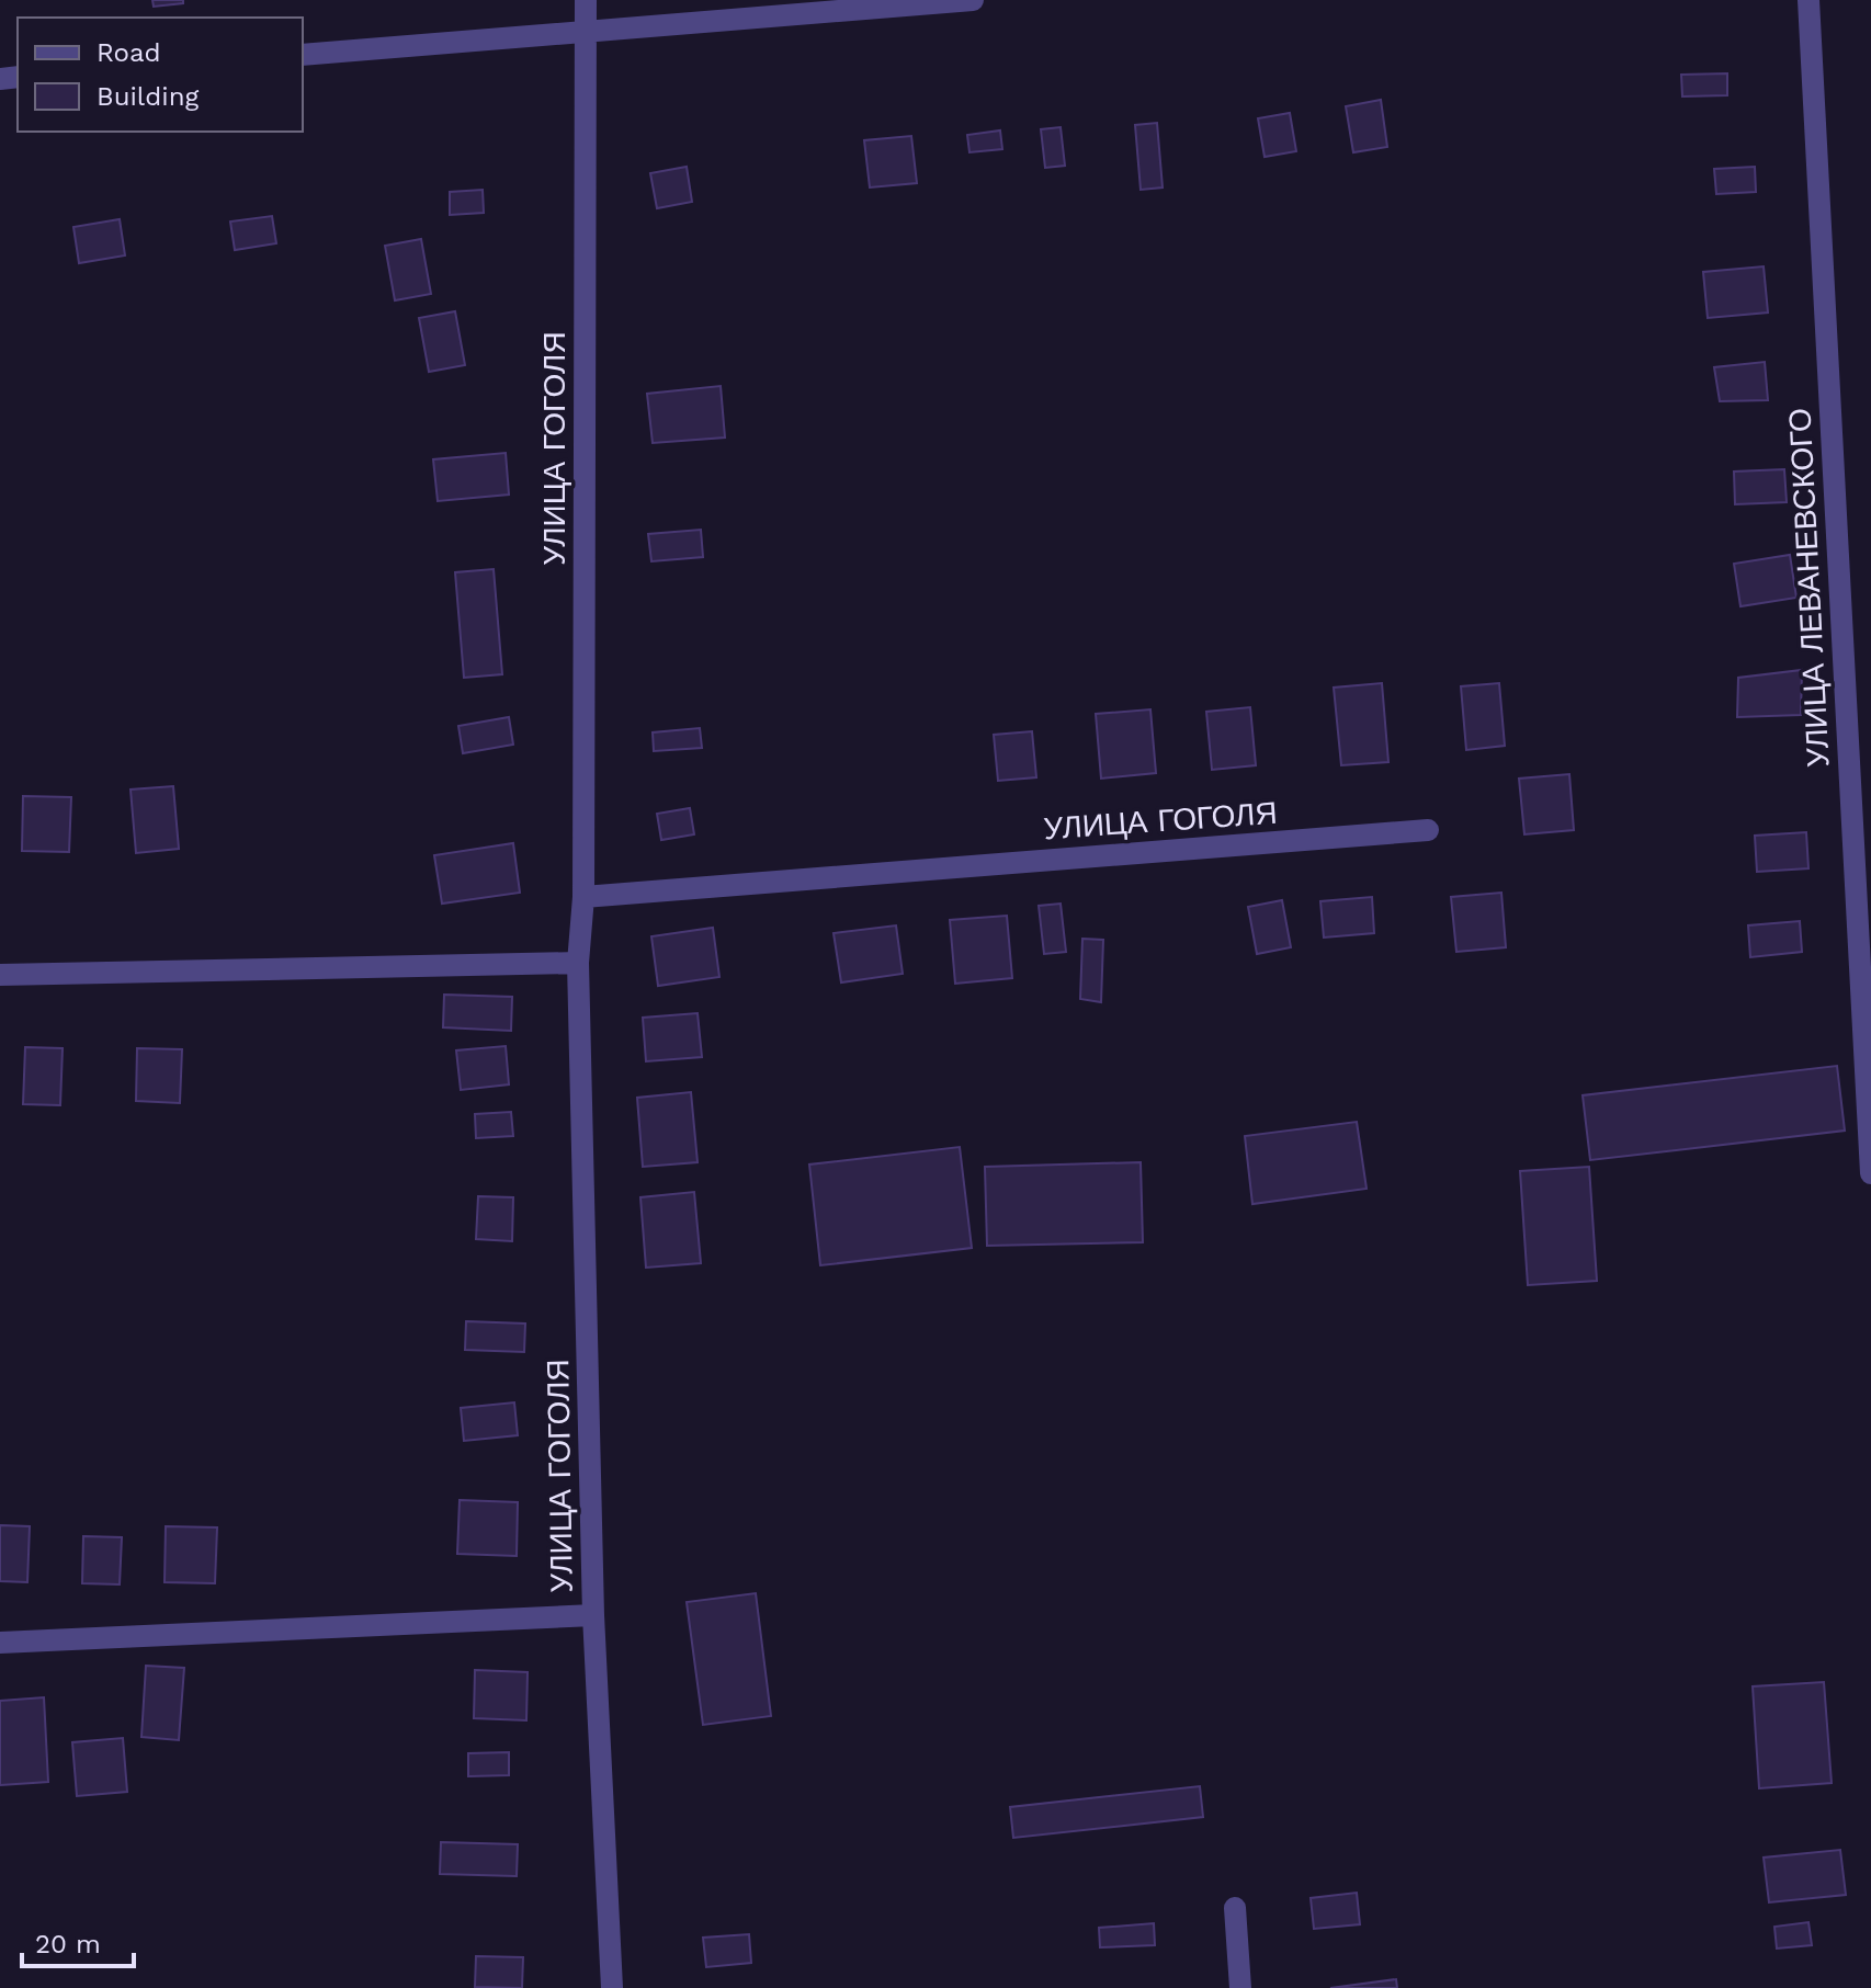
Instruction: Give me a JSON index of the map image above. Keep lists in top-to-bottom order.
{
  "streets": {
    "street": ["УЛИЦА ГОГОЛЯ", "УЛИЦА ЛЕВАНЕВСКОГО"]
  },
  "legend": ["Road", "Building"],
  "scale_bar": "20 m"
}
